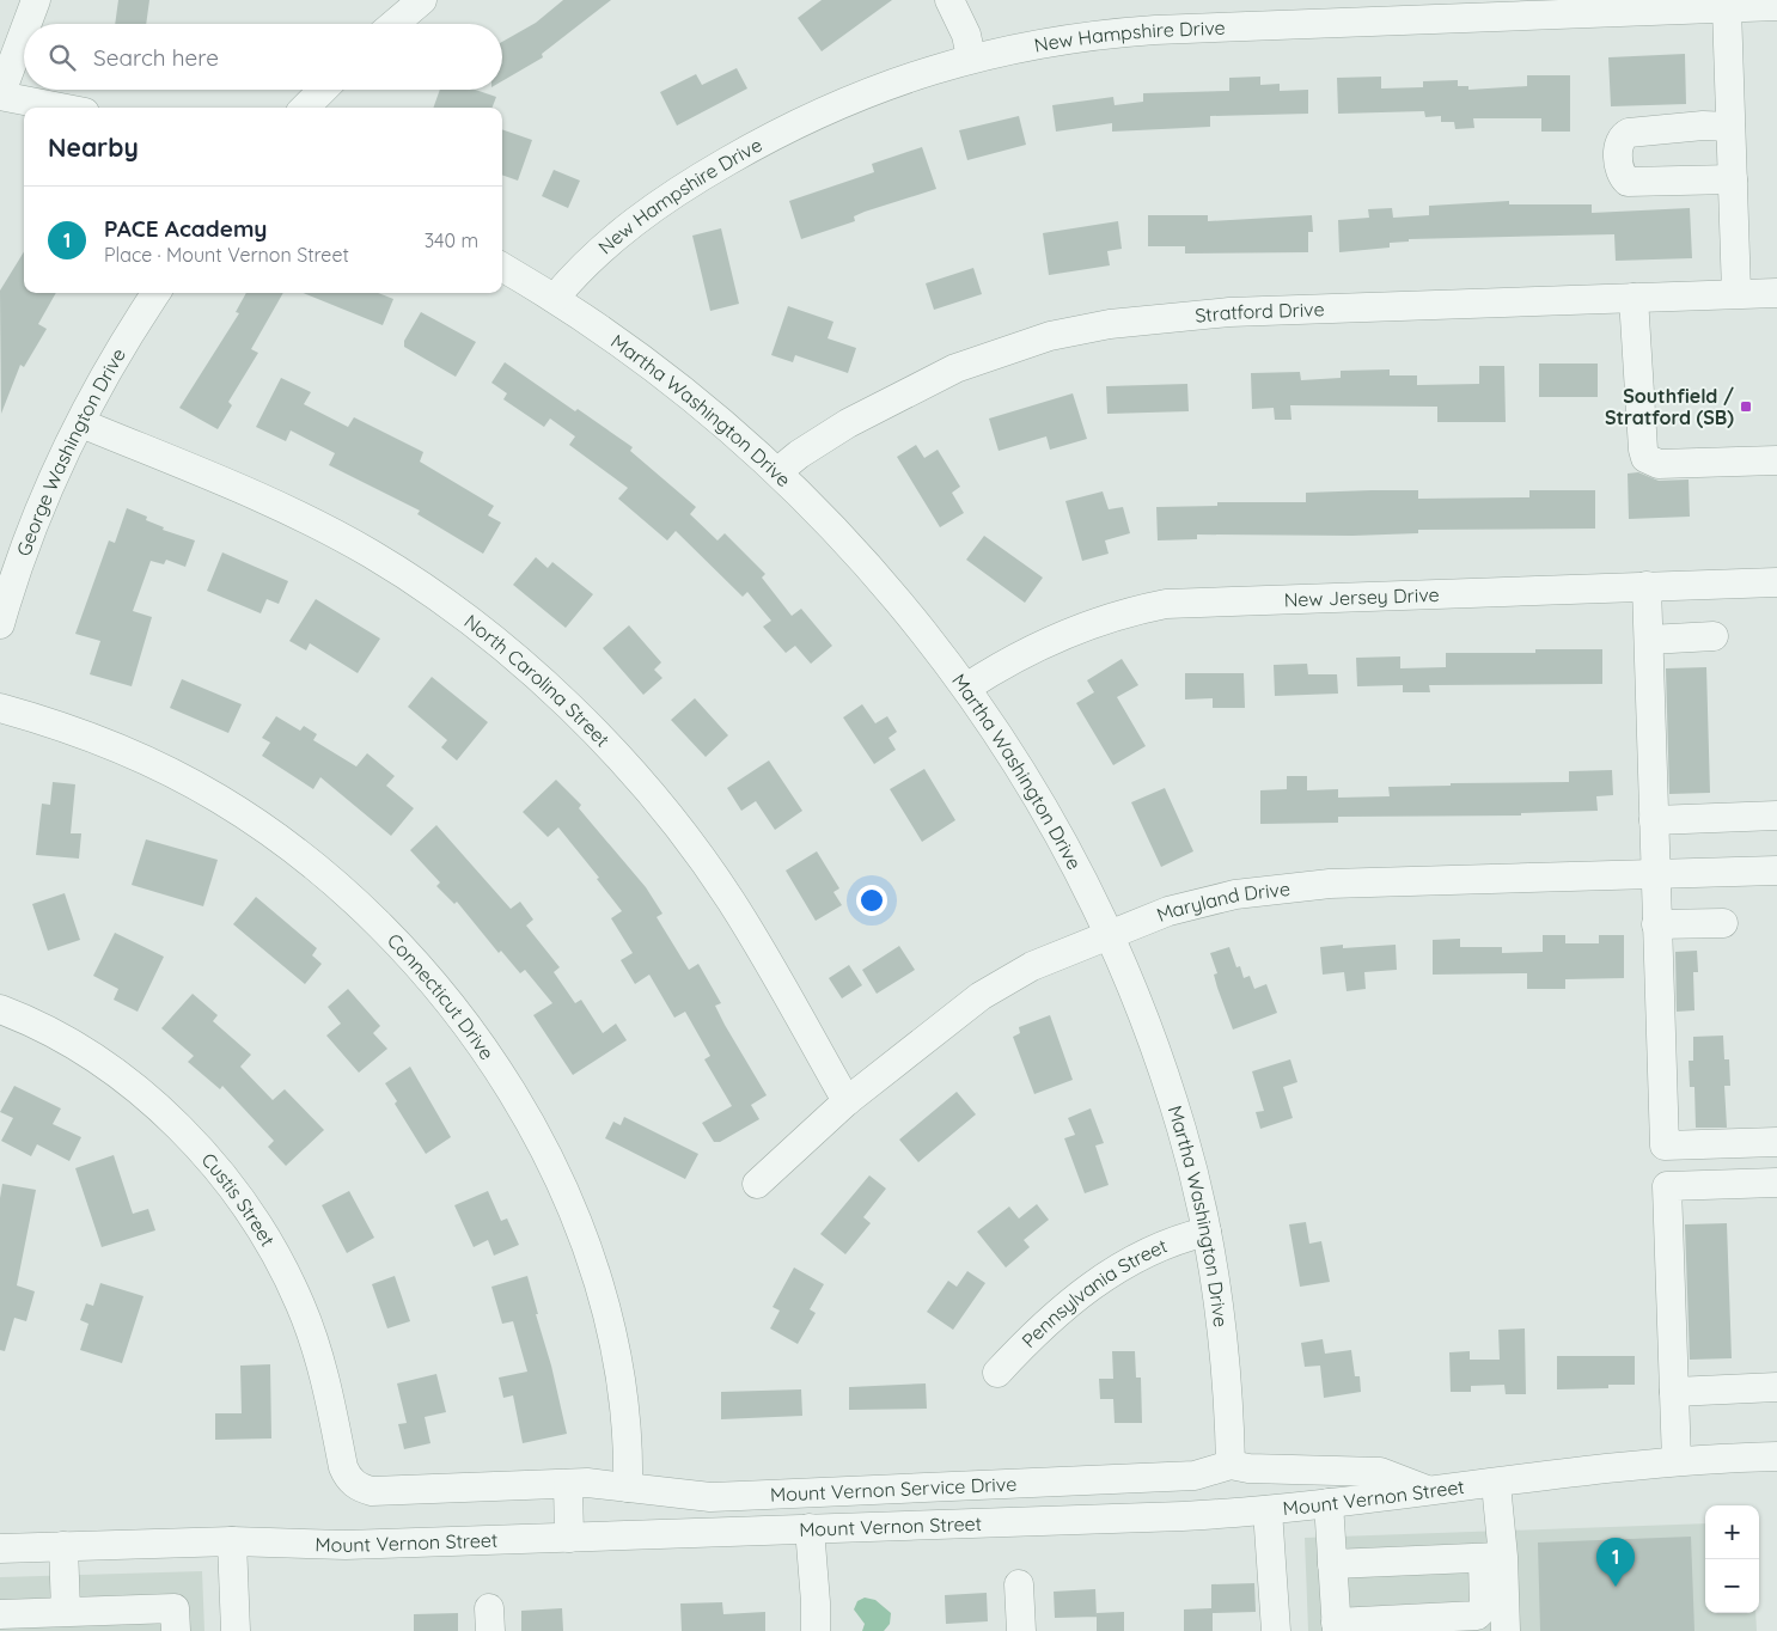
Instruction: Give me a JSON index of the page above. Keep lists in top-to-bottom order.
{
  "streets": {
    "street": [
      "New Hampshire Drive",
      "Stratford Drive",
      "Martha Washington Drive",
      "George Washington Drive",
      "New Jersey Drive",
      "North Carolina Street",
      "Maryland Drive",
      "Connecticut Drive",
      "Custis Street",
      "Pennsylvania Street",
      "Mount Vernon Service Drive",
      "Mount Vernon Street"
    ]
  },
  "crossings": [
    ["New Hampshire Drive", "Martha Washington Drive"],
    ["Stratford Drive", "Martha Washington Drive"],
    ["Martha Washington Drive", "New Jersey Drive"],
    ["Martha Washington Drive", "Maryland Drive"],
    ["Martha Washington Drive", "Pennsylvania Street"],
    ["Martha Washington Drive", "Mount Vernon Service Drive"],
    ["George Washington Drive", "North Carolina Street"],
    ["North Carolina Street", "Maryland Drive"],
    ["Connecticut Drive", "Mount Vernon Service Drive"],
    ["Custis Street", "Mount Vernon Service Drive"],
    ["Mount Vernon Service Drive", "Mount Vernon Street"]
  ],
  "places": {
    "transit": ["Southfield / Stratford (SB)"]
  },
  "page": {
    "search": "Search here",
    "heading": "Nearby",
    "list": [
      {
        "mark": "1",
        "name": "PACE Academy",
        "note": "Place · Mount Vernon Street",
        "value": "340 m"
      }
    ],
    "map_buttons": ["+", "−"],
    "pins": "1"
  }
}
